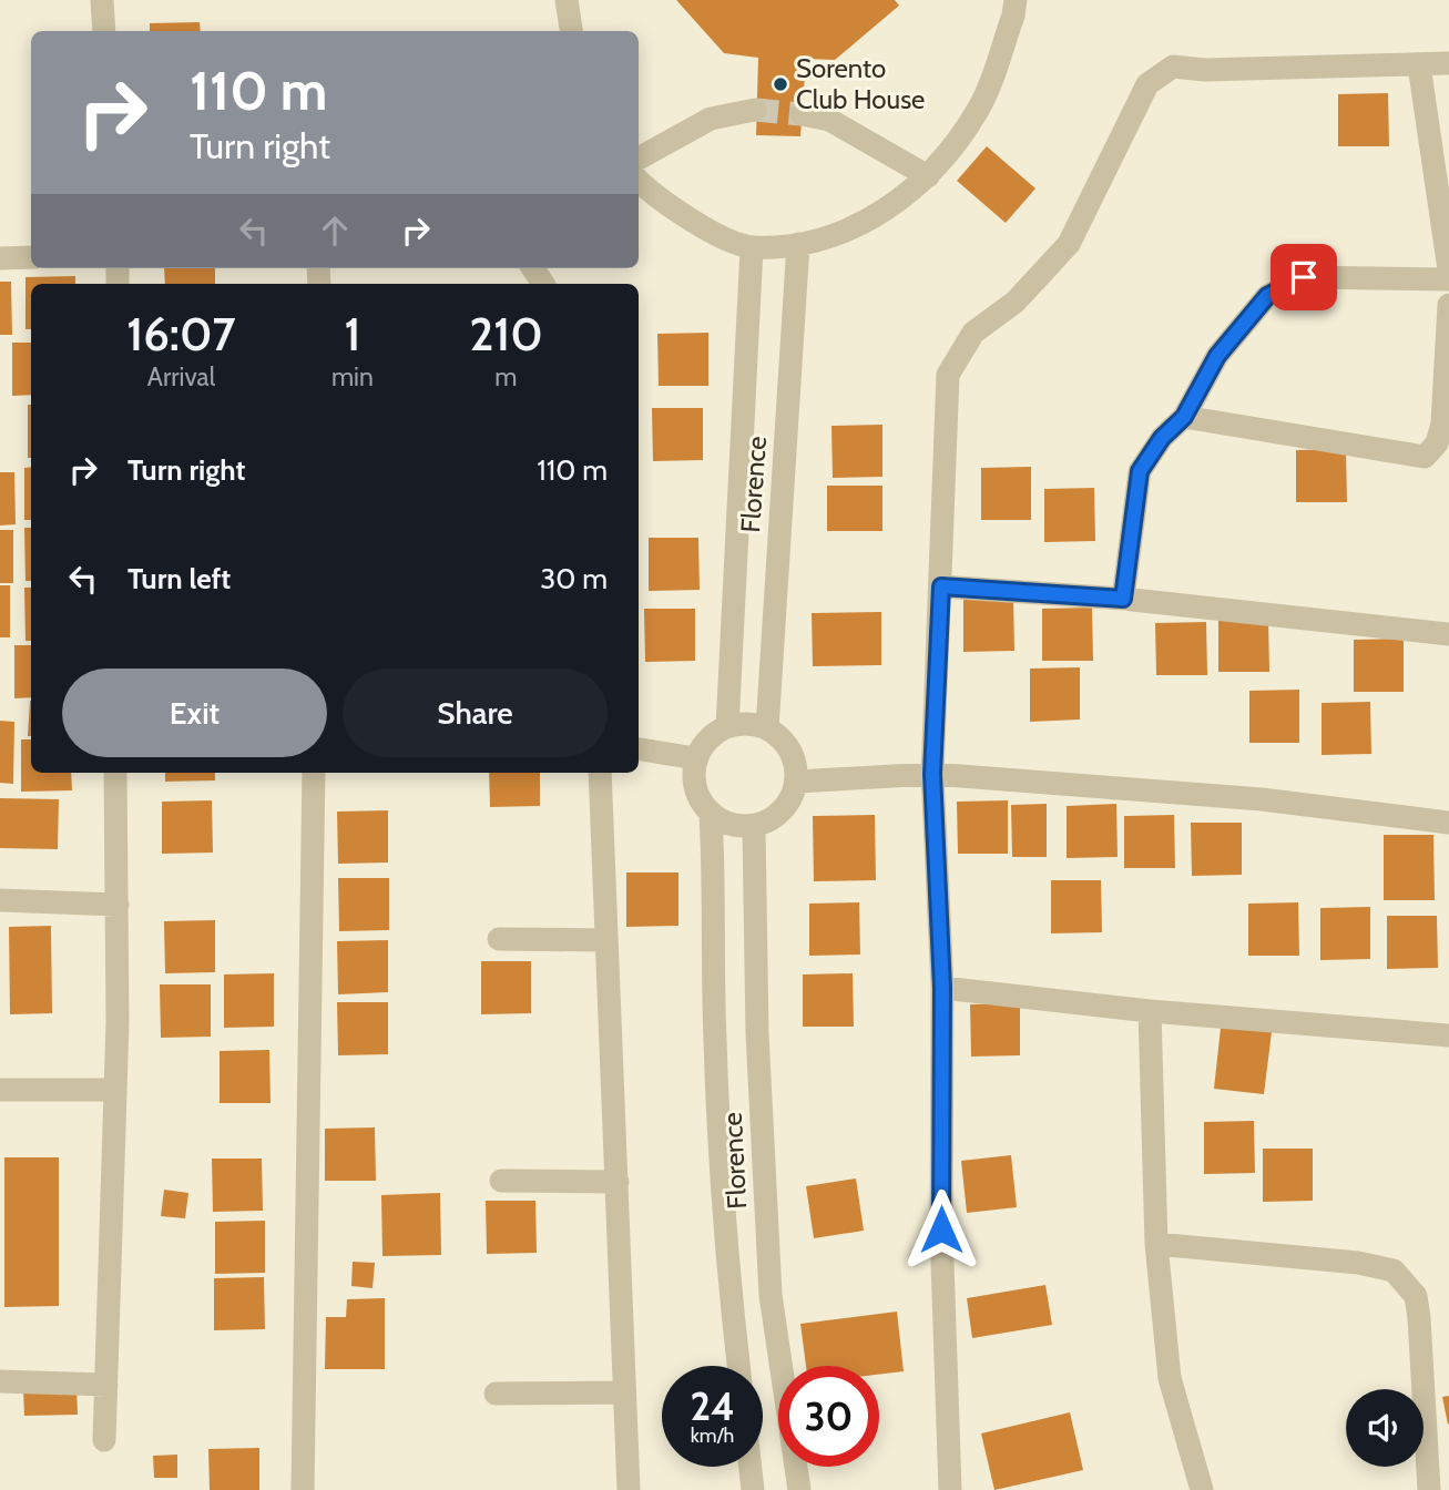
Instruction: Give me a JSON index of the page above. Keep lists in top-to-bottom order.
{
  "streets": {
    "street": ["Florence"]
  },
  "places": ["Sorento Club House"],
  "page": {
    "turn": ["110 m", "Turn right"],
    "eta": [
      "16:07",
      "Arrival",
      "1",
      "min",
      "210",
      "m"
    ],
    "list": [
      {
        "name": "Turn right",
        "value": "110 m"
      },
      {
        "name": "Turn left",
        "value": "30 m"
      }
    ],
    "buttons": ["Exit", "Share"],
    "speed": "24 km/h",
    "limit": "30"
  }
}
